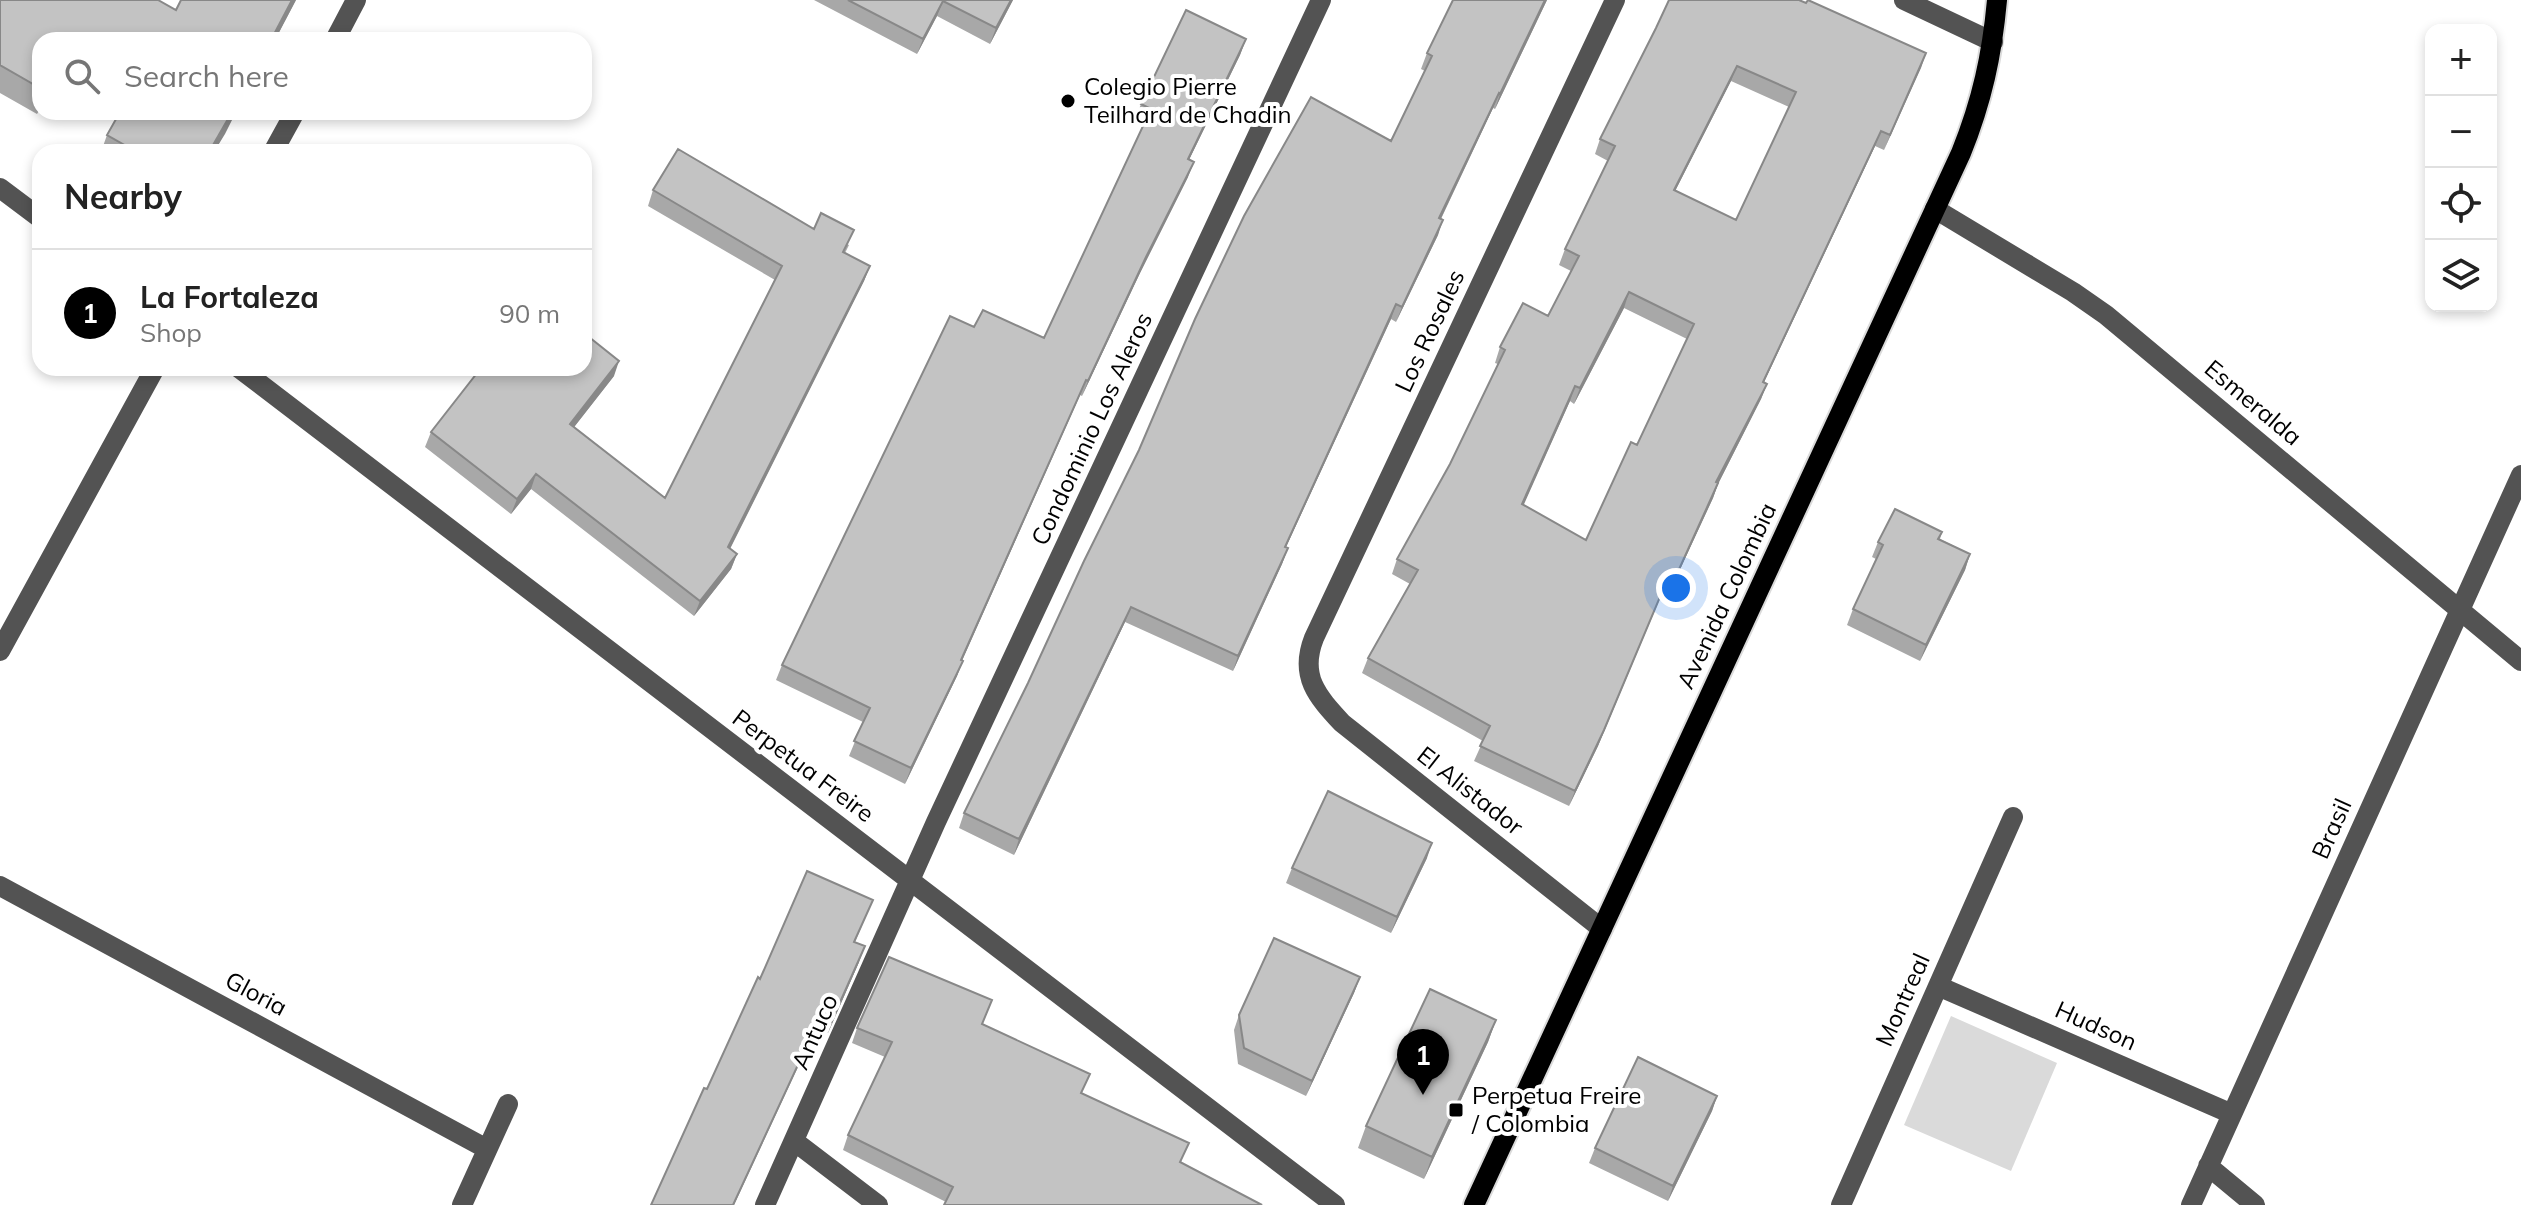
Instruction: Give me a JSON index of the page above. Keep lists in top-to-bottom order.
{
  "streets": {
    "main road": ["Avenida Colombia"],
    "street": [
      "Los Rosales",
      "Esmeralda",
      "Condominio Los Aleros",
      "Perpetua Freire",
      "El Alistador",
      "Brasil",
      "Gloria",
      "Montreal",
      "Hudson",
      "Antuco"
    ]
  },
  "crossings": [
    ["Los Rosales", "El Alistador"],
    ["Esmeralda", "Avenida Colombia"],
    ["Esmeralda", "Brasil"],
    ["Condominio Los Aleros", "Perpetua Freire"],
    ["Condominio Los Aleros", "Antuco"],
    ["Avenida Colombia", "El Alistador"],
    ["Perpetua Freire", "Antuco"],
    ["Brasil", "Hudson"],
    ["Montreal", "Hudson"]
  ],
  "places": {
    "other": ["Colegio Pierre Teilhard de Chadin"],
    "transit": ["Perpetua Freire / Colombia"]
  },
  "page": {
    "map_buttons": ["+", "−"],
    "search": "Search here",
    "heading": "Nearby",
    "list": [
      {
        "mark": "1",
        "name": "La Fortaleza",
        "note": "Shop",
        "value": "90 m"
      }
    ],
    "pins": "1"
  }
}
